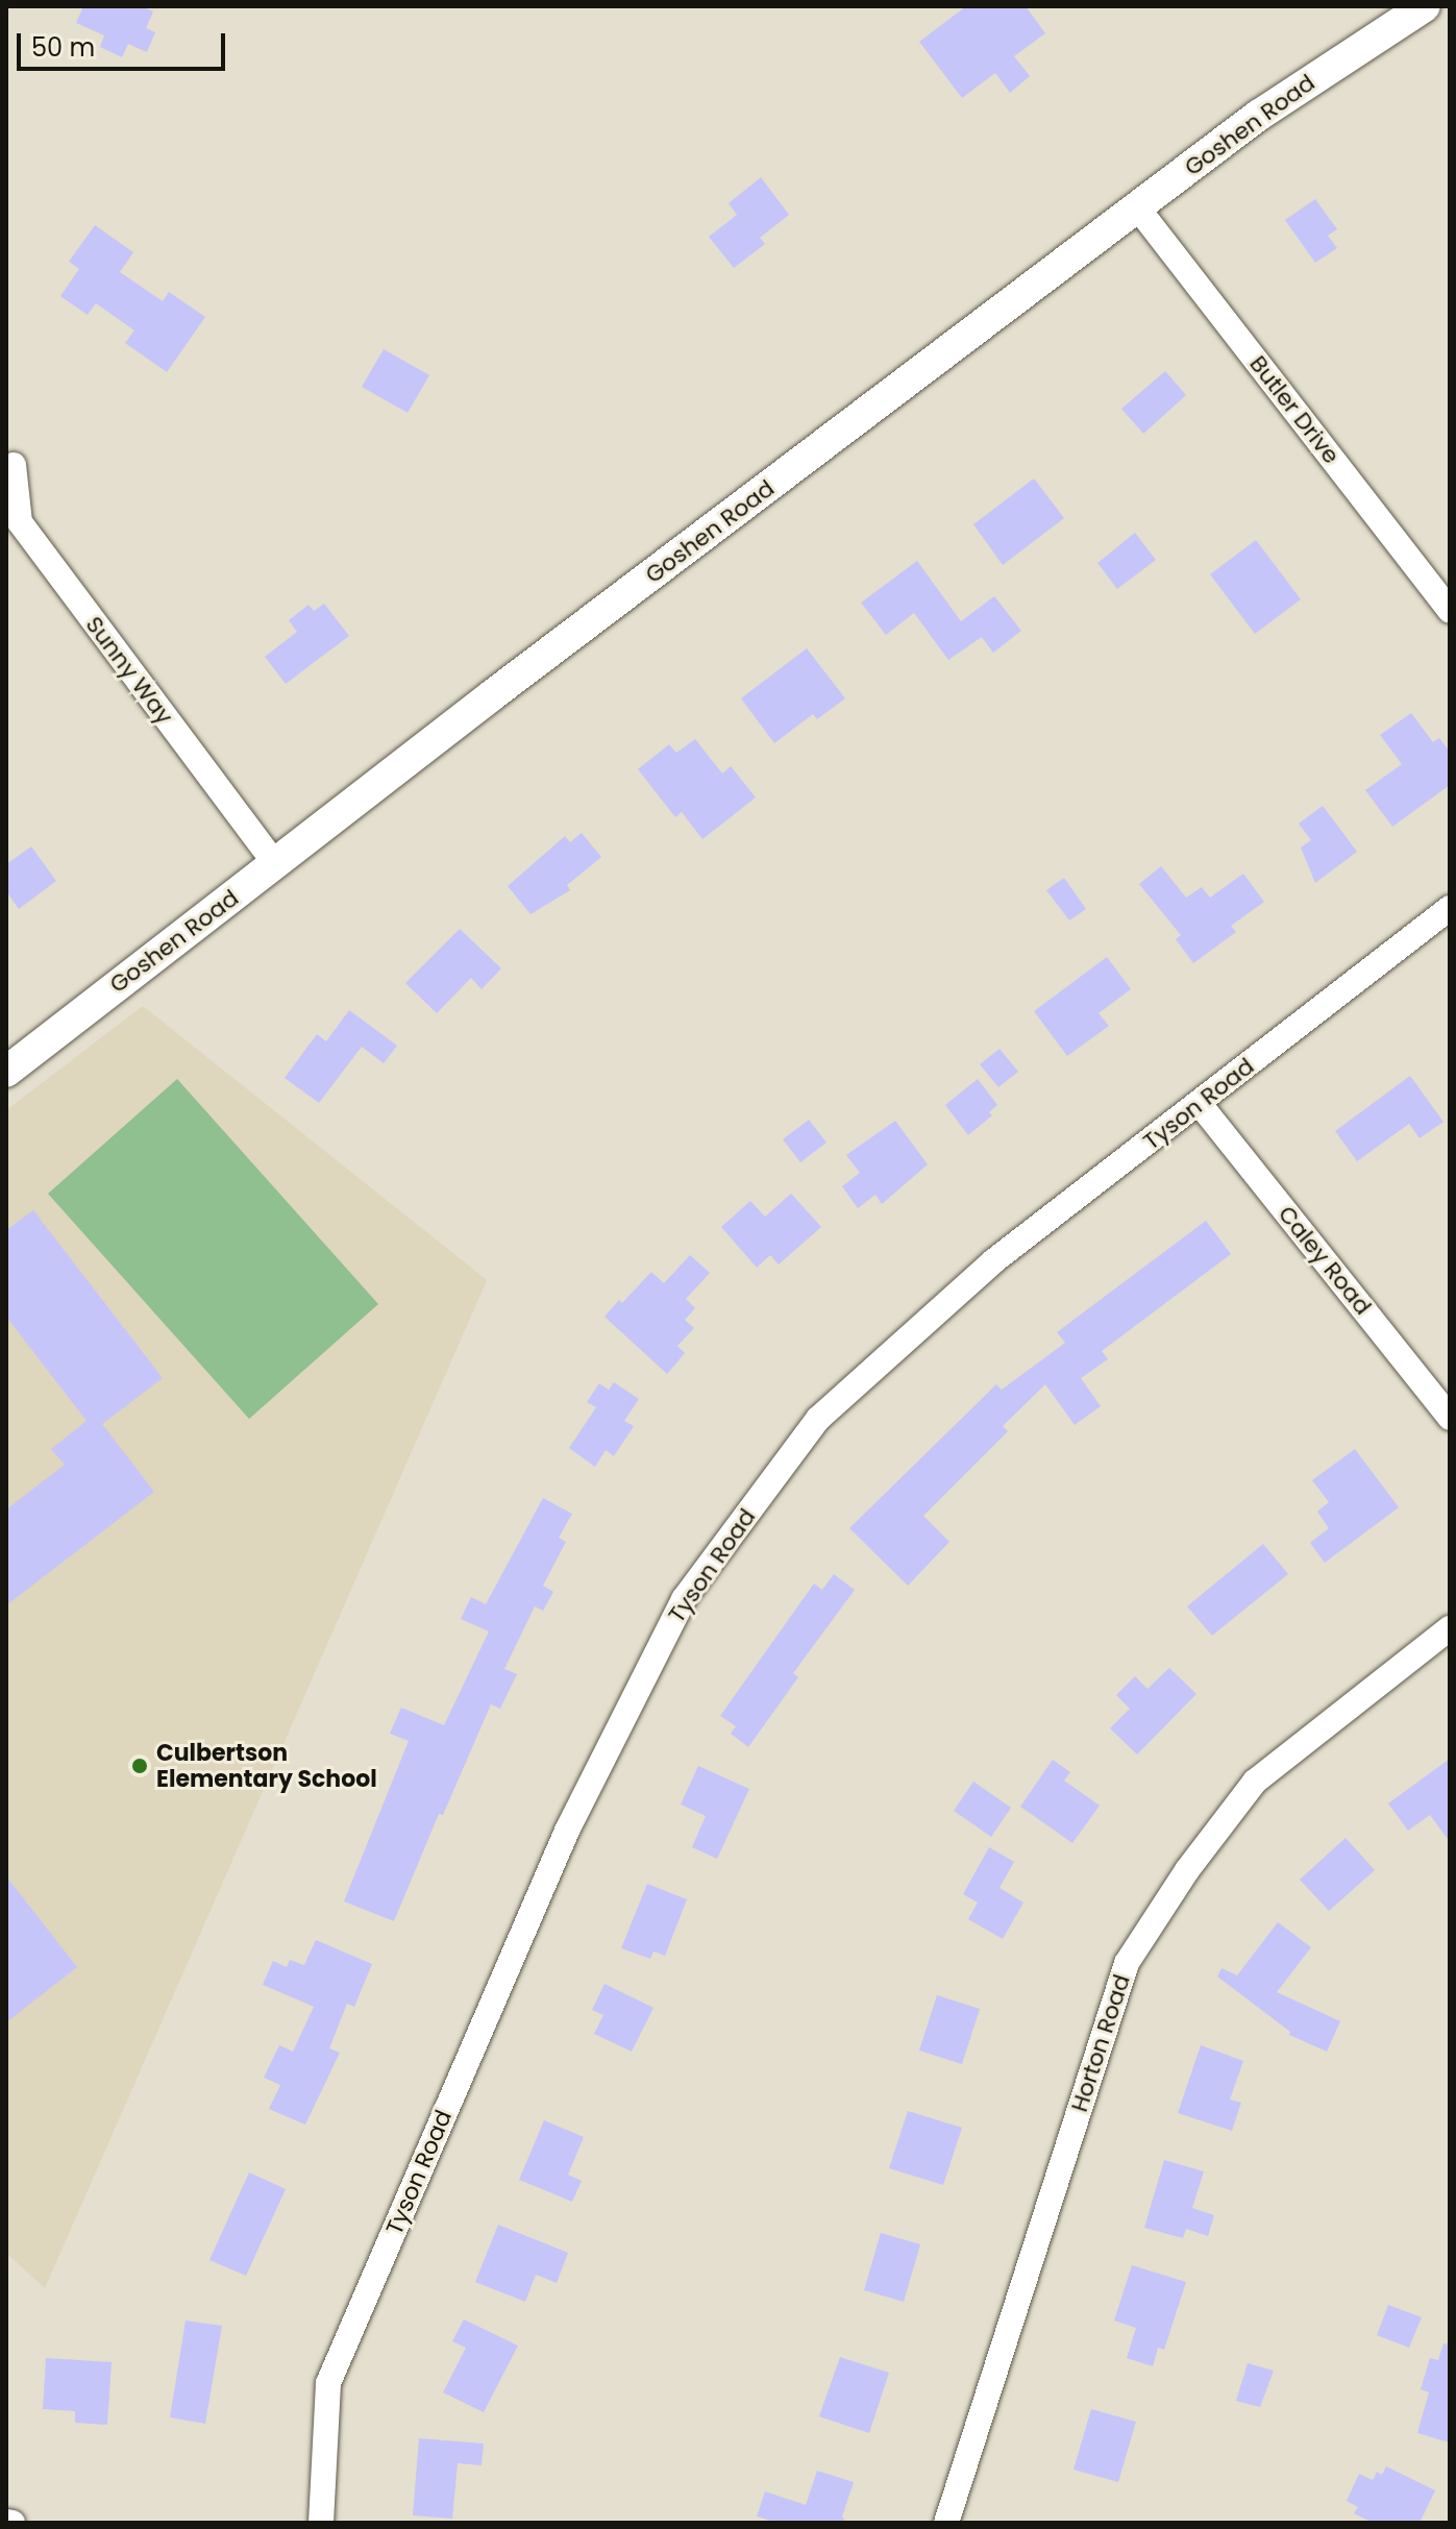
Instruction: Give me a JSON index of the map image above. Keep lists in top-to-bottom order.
{
  "streets": {
    "street": [
      "Goshen Road",
      "Butler Drive",
      "Sunny Way",
      "Tyson Road",
      "Caley Road",
      "Horton Road"
    ]
  },
  "crossings": [
    ["Goshen Road", "Butler Drive"],
    ["Goshen Road", "Sunny Way"],
    ["Tyson Road", "Caley Road"]
  ],
  "places": ["Culbertson Elementary School"],
  "scale_bar": "50 m"
}
